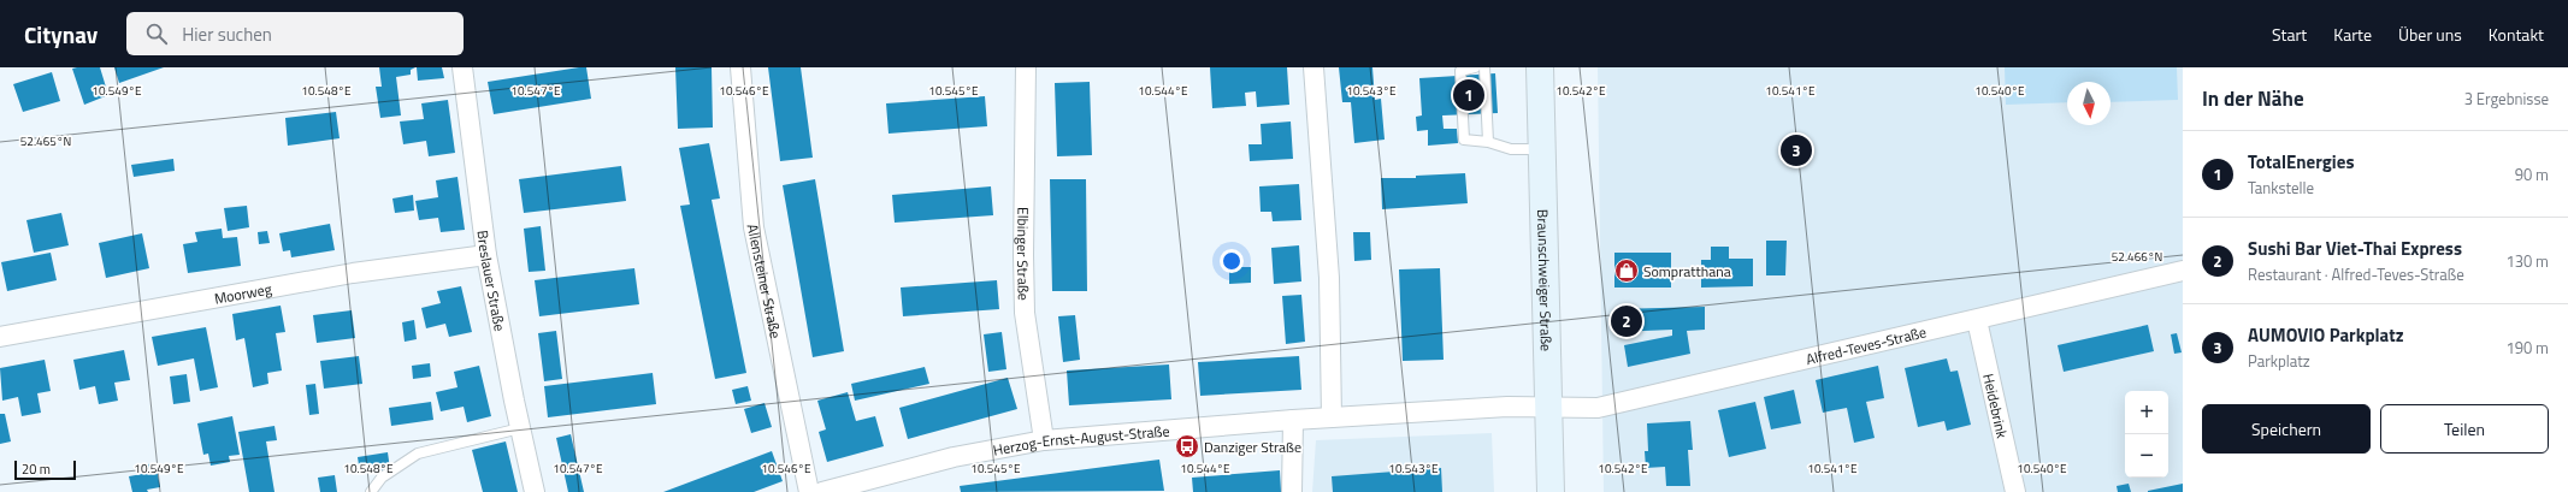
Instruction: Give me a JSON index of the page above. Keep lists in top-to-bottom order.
{
  "streets": {
    "street": [
      "Elbinger Straße",
      "Breslauer Straße",
      "Braunschweiger Straße",
      "Allensteiner Straße",
      "Moorweg",
      "Alfred-Teves-Straße",
      "Heidebrink",
      "Herzog-Ernst-August-Straße"
    ]
  },
  "crossings": [
    ["Elbinger Straße", "Herzog-Ernst-August-Straße"],
    ["Breslauer Straße", "Moorweg"],
    ["Braunschweiger Straße", "Alfred-Teves-Straße"],
    ["Braunschweiger Straße", "Herzog-Ernst-August-Straße"],
    ["Alfred-Teves-Straße", "Heidebrink"],
    ["Alfred-Teves-Straße", "Herzog-Ernst-August-Straße"]
  ],
  "places": {
    "shop": ["Sompratthana"],
    "bus stop": ["Danziger Straße"]
  },
  "scale_bar": "20 m",
  "north": "bottom",
  "page": {
    "header": "Citynav",
    "search": "Hier suchen",
    "nav": [
      "Start",
      "Karte",
      "Über uns",
      "Kontakt"
    ],
    "heading": ["In der Nähe", "3 Ergebnisse"],
    "pins": ["1", "3", "2"],
    "list": [
      {
        "mark": "1",
        "name": "TotalEnergies",
        "note": "Tankstelle",
        "value": "90 m"
      },
      {
        "mark": "2",
        "name": "Sushi Bar Viet-Thai Express",
        "note": "Restaurant · Alfred-Teves-Straße",
        "value": "130 m"
      },
      {
        "mark": "3",
        "name": "AUMOVIO Parkplatz",
        "note": "Parkplatz",
        "value": "190 m"
      }
    ],
    "buttons": ["Speichern", "Teilen"],
    "map_buttons": ["+", "−"],
    "scale": "20 m"
  },
  "coordinates": [
    "10.549°E",
    "10.548°E",
    "10.547°E",
    "10.546°E",
    "10.545°E",
    "10.544°E",
    "10.543°E",
    "10.542°E",
    "10.541°E",
    "10.540°E",
    "52.465°N",
    "52.466°N"
  ]
}
